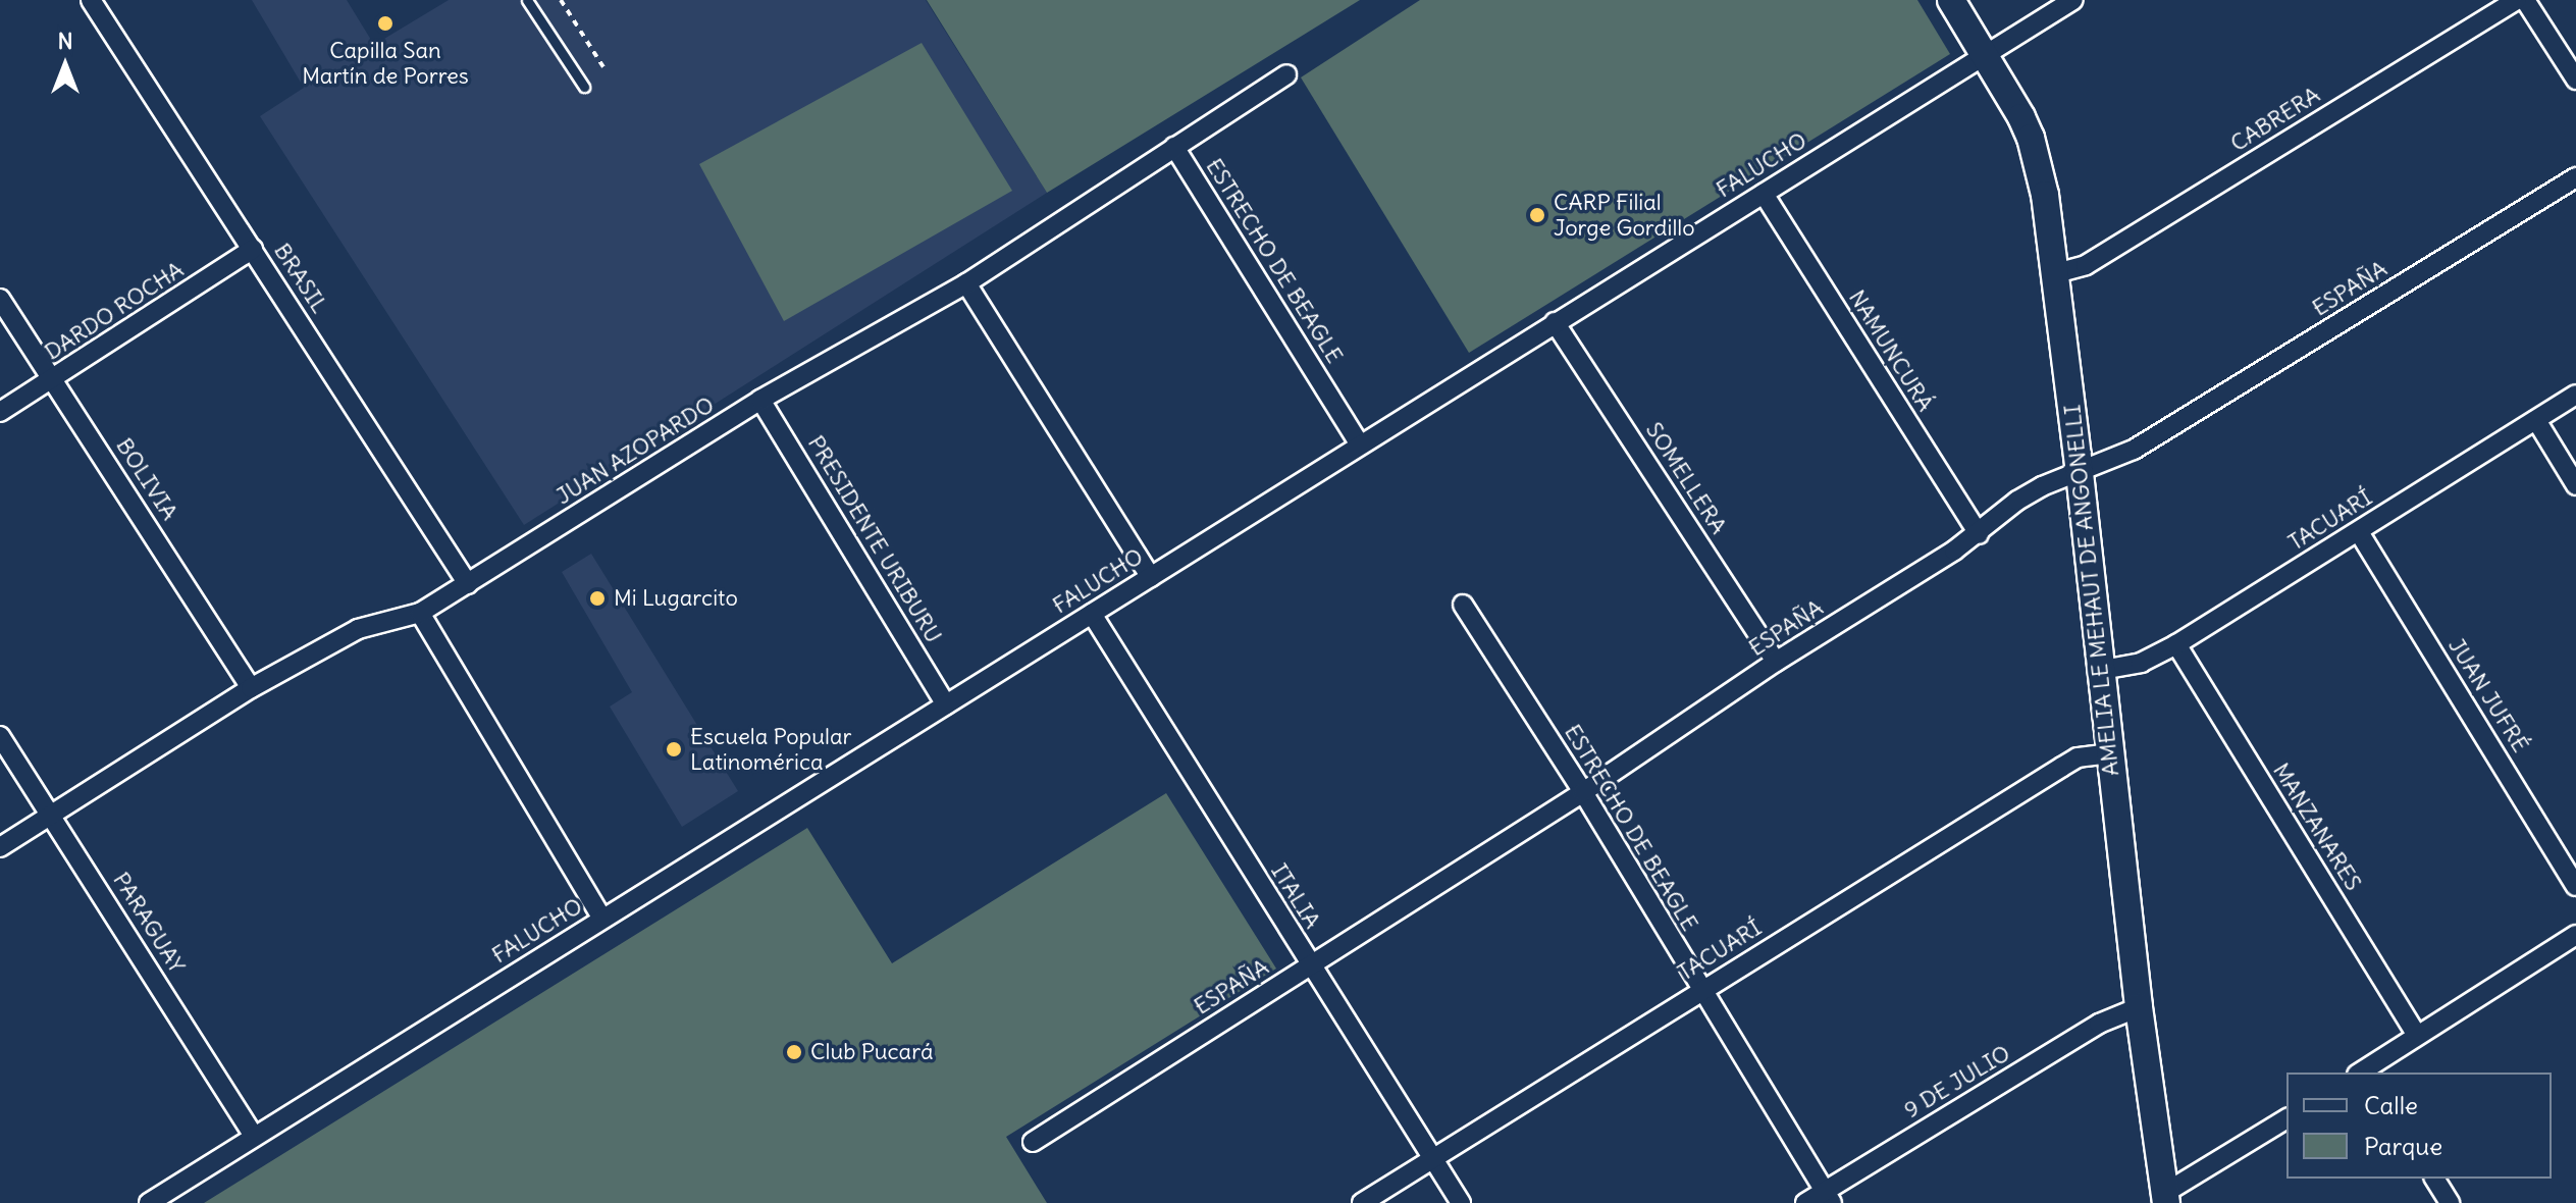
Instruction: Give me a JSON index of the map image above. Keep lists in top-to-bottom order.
{
  "streets": {
    "street": [
      "CABRERA",
      "FALUCHO",
      "ESTRECHO DE BEAGLE",
      "BRASIL",
      "ESPAÑA",
      "DARDO ROCHA",
      "NAMUNCURÁ",
      "JUAN AZOPARDO",
      "SOMELLERA",
      "BOLIVIA",
      "TACUARÍ",
      "PRESIDENTE URIBURU",
      "AMELIA LE MEHAUT DE ANGONELLI",
      "JUAN JUFRÉ",
      "MANZANARES",
      "ITALIA",
      "PARAGUAY",
      "9 DE JULIO"
    ]
  },
  "crossings": [
    ["CABRERA", "AMELIA LE MEHAUT DE ANGONELLI"],
    ["FALUCHO", "ESTRECHO DE BEAGLE"],
    ["FALUCHO", "NAMUNCURÁ"],
    ["FALUCHO", "SOMELLERA"],
    ["FALUCHO", "PRESIDENTE URIBURU"],
    ["FALUCHO", "AMELIA LE MEHAUT DE ANGONELLI"],
    ["FALUCHO", "ITALIA"],
    ["FALUCHO", "PARAGUAY"],
    ["ESTRECHO DE BEAGLE", "ESPAÑA"],
    ["ESTRECHO DE BEAGLE", "JUAN AZOPARDO"],
    ["ESTRECHO DE BEAGLE", "TACUARÍ"],
    ["ESTRECHO DE BEAGLE", "9 DE JULIO"],
    ["BRASIL", "DARDO ROCHA"],
    ["BRASIL", "JUAN AZOPARDO"],
    ["ESPAÑA", "NAMUNCURÁ"],
    ["ESPAÑA", "SOMELLERA"],
    ["ESPAÑA", "AMELIA LE MEHAUT DE ANGONELLI"],
    ["ESPAÑA", "ITALIA"],
    ["DARDO ROCHA", "BOLIVIA"],
    ["JUAN AZOPARDO", "BOLIVIA"],
    ["JUAN AZOPARDO", "PRESIDENTE URIBURU"],
    ["JUAN AZOPARDO", "PARAGUAY"],
    ["TACUARÍ", "AMELIA LE MEHAUT DE ANGONELLI"],
    ["TACUARÍ", "JUAN JUFRÉ"],
    ["TACUARÍ", "MANZANARES"],
    ["TACUARÍ", "ITALIA"],
    ["AMELIA LE MEHAUT DE ANGONELLI", "9 DE JULIO"]
  ],
  "places": [
    "Capilla San Martín de Porres",
    "CARP Filial Jorge Gordillo",
    "Mi Lugarcito",
    "Escuela Popular Latinomérica",
    "Club Pucará"
  ],
  "legend": ["Calle", "Parque"],
  "north": "top"
}
